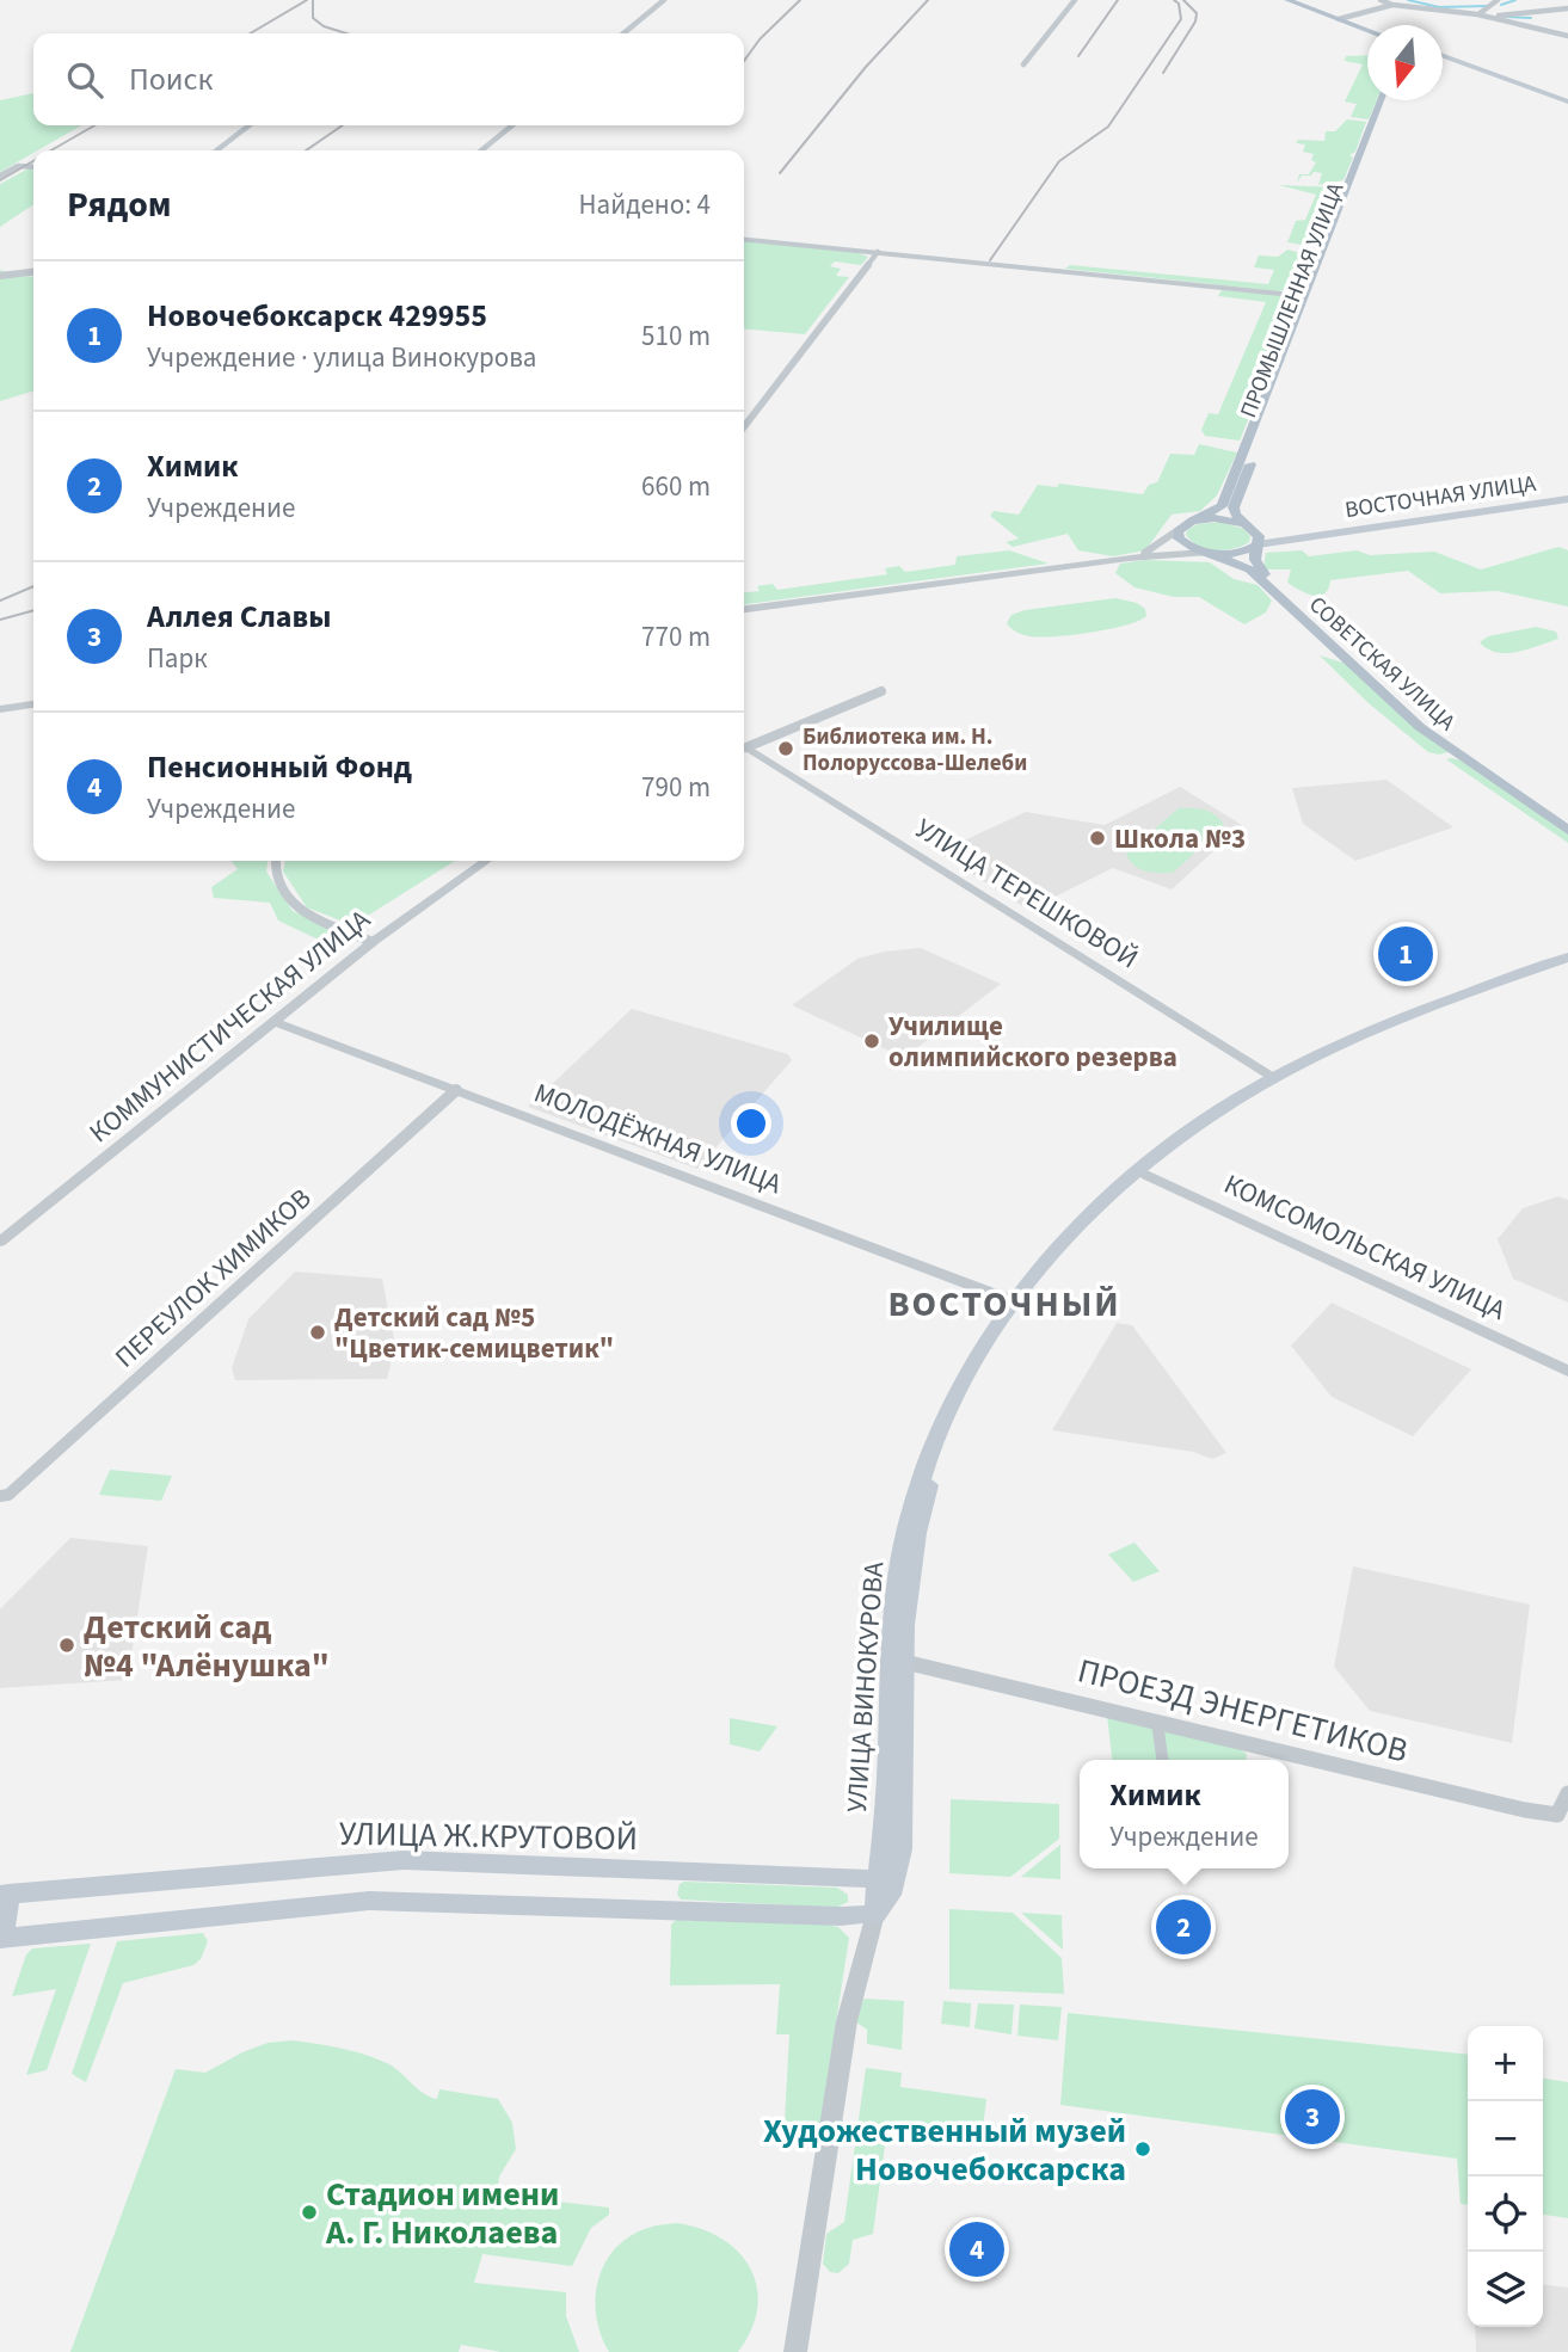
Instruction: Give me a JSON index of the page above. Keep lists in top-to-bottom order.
{
  "streets": {
    "main road": [
      "ПРОМЫШЛЕННАЯ УЛИЦА",
      "ВОСТОЧНАЯ УЛИЦА",
      "СОВЕТСКАЯ УЛИЦА",
      "УЛИЦА ВИНОКУРОВА",
      "УЛИЦА Ж.КРУТОВОЙ"
    ],
    "street": [
      "УЛИЦА ТЕРЕШКОВОЙ",
      "КОММУНИСТИЧЕСКАЯ УЛИЦА",
      "МОЛОДЁЖНАЯ УЛИЦА",
      "КОМСОМОЛЬСКАЯ УЛИЦА",
      "ПЕРЕУЛОК ХИМИКОВ",
      "ПРОЕЗД ЭНЕРГЕТИКОВ"
    ]
  },
  "crossings": [
    ["ПРОМЫШЛЕННАЯ УЛИЦА", "ВОСТОЧНАЯ УЛИЦА"],
    ["ПРОМЫШЛЕННАЯ УЛИЦА", "СОВЕТСКАЯ УЛИЦА"],
    ["ВОСТОЧНАЯ УЛИЦА", "СОВЕТСКАЯ УЛИЦА"],
    ["УЛИЦА ТЕРЕШКОВОЙ", "УЛИЦА ВИНОКУРОВА"],
    ["КОММУНИСТИЧЕСКАЯ УЛИЦА", "МОЛОДЁЖНАЯ УЛИЦА"],
    ["МОЛОДЁЖНАЯ УЛИЦА", "ПЕРЕУЛОК ХИМИКОВ"],
    ["МОЛОДЁЖНАЯ УЛИЦА", "УЛИЦА ВИНОКУРОВА"],
    ["КОМСОМОЛЬСКАЯ УЛИЦА", "УЛИЦА ВИНОКУРОВА"],
    ["УЛИЦА ВИНОКУРОВА", "ПРОЕЗД ЭНЕРГЕТИКОВ"],
    ["УЛИЦА ВИНОКУРОВА", "УЛИЦА Ж.КРУТОВОЙ"]
  ],
  "districts": ["ВОСТОЧНЫЙ"],
  "places": [
    "Библиотека им. Н. Полоруссова-Шелеби",
    "Школа №3",
    "Училище олимпийского резерва",
    "Детский сад №5 \"Цветик-семицветик\"",
    "Детский сад №4 \"Алёнушка\"",
    "Художественный музей Новочебоксарска",
    "Стадион имени А. Г. Николаева"
  ],
  "north": "bottom",
  "page": {
    "search": "Поиск",
    "heading": ["Рядом", "Найдено: 4"],
    "list": [
      {
        "mark": "1",
        "name": "Новочебоксарск 429955",
        "note": "Учреждение · улица Винокурова",
        "value": "510 m"
      },
      {
        "mark": "2",
        "name": "Химик",
        "note": "Учреждение",
        "value": "660 m"
      },
      {
        "mark": "3",
        "name": "Аллея Славы",
        "note": "Парк",
        "value": "770 m"
      },
      {
        "mark": "4",
        "name": "Пенсионный Фонд",
        "note": "Учреждение",
        "value": "790 m"
      }
    ],
    "pins": [
      "1",
      "2",
      "3",
      "4"
    ],
    "popup": ["Химик", "Учреждение"],
    "map_buttons": ["+", "−"]
  }
}
